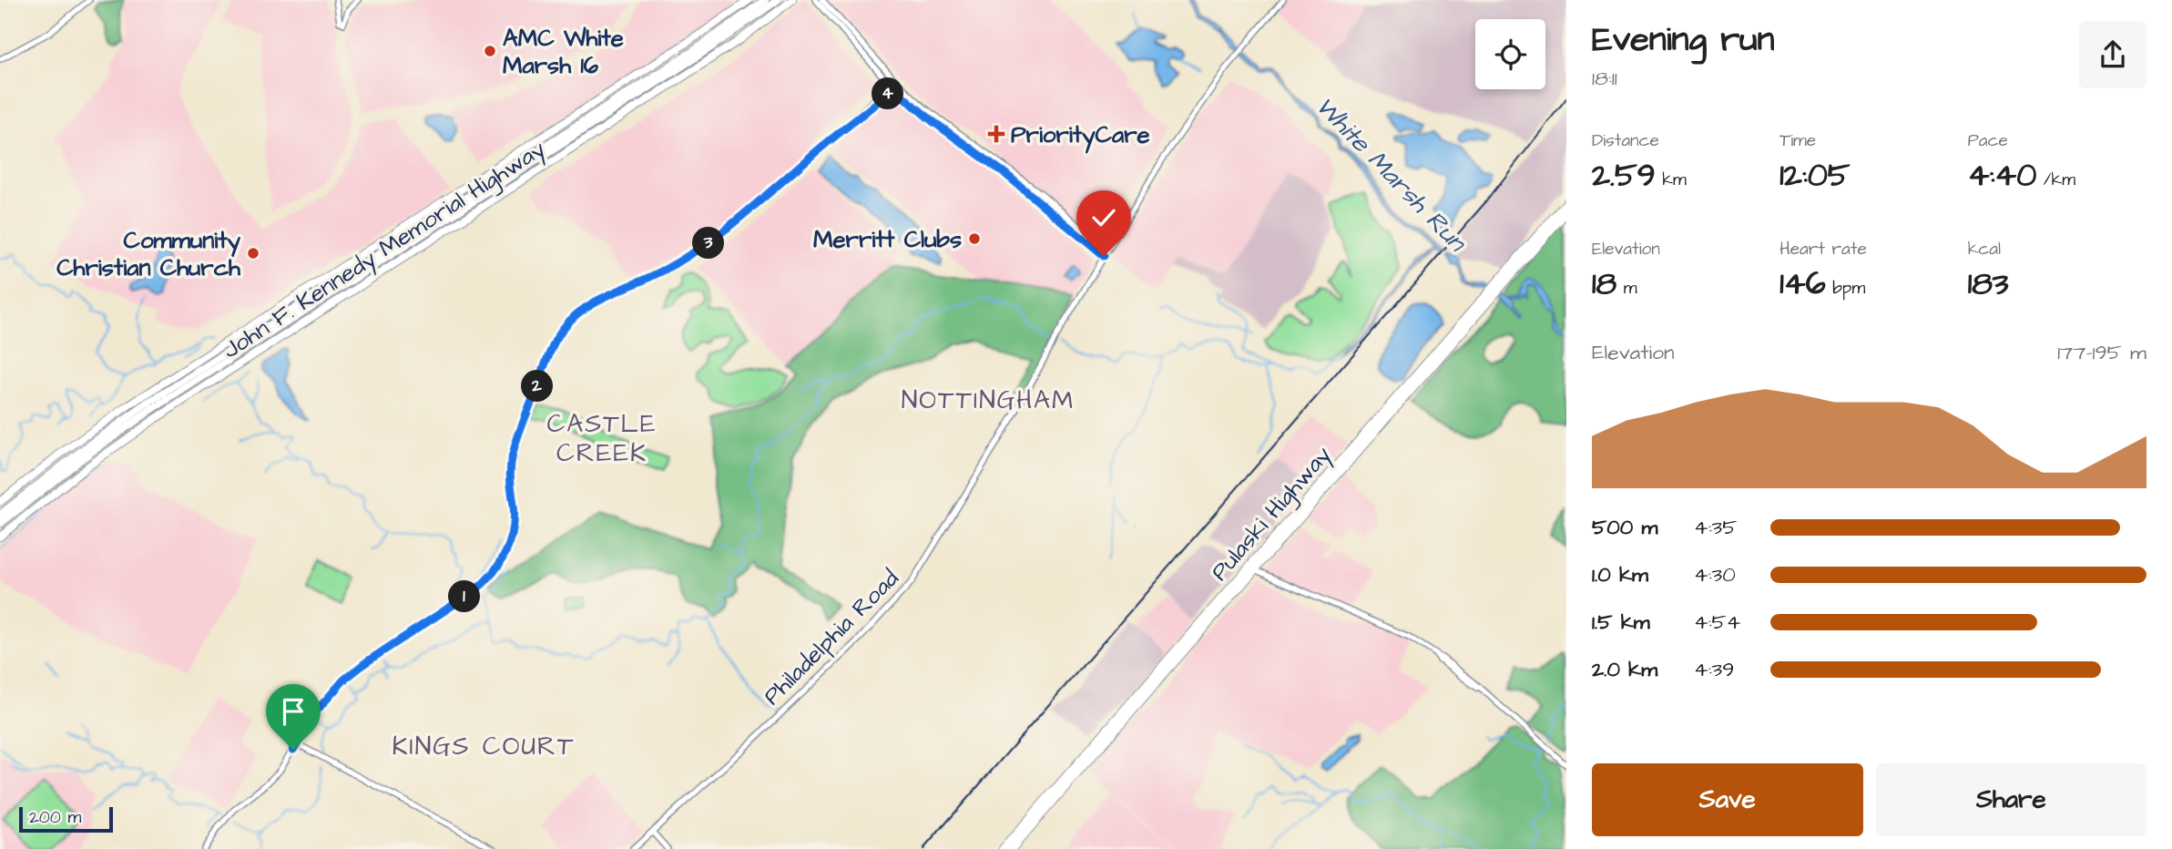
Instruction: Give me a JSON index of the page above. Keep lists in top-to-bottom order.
{
  "streets": {
    "highway": ["John F. Kennedy Memorial Highway", "Pulaski Highway"],
    "main road": ["Philadelphia Road"]
  },
  "districts": ["NOTTINGHAM", "CASTLE CREEK", "KINGS COURT"],
  "water": ["White Marsh Run"],
  "places": {
    "other": ["AMC White Marsh 16", "Merritt Clubs", "Community Christian Church"],
    "health": ["PriorityCare"]
  },
  "scale_bar": "200 m",
  "page": {
    "heading": ["Evening run", "18:11"],
    "pins": [
      "4",
      "3",
      "2",
      "1"
    ],
    "stats": [
      ["Distance", "2.59 km"],
      ["Time", "12:05"],
      ["Pace", "4:40 /km"],
      ["Elevation", "18 m"],
      ["Heart rate", "146 bpm"],
      ["kcal", "183"]
    ],
    "chart": ["Elevation", "177–195 m"],
    "list": [
      {
        "name": "500 m",
        "note": "4:35"
      },
      {
        "name": "1.0 km",
        "note": "4:30"
      },
      {
        "name": "1.5 km",
        "note": "4:54"
      },
      {
        "name": "2.0 km",
        "note": "4:39"
      }
    ],
    "buttons": ["Save", "Share"],
    "scale": "200 m"
  }
}
